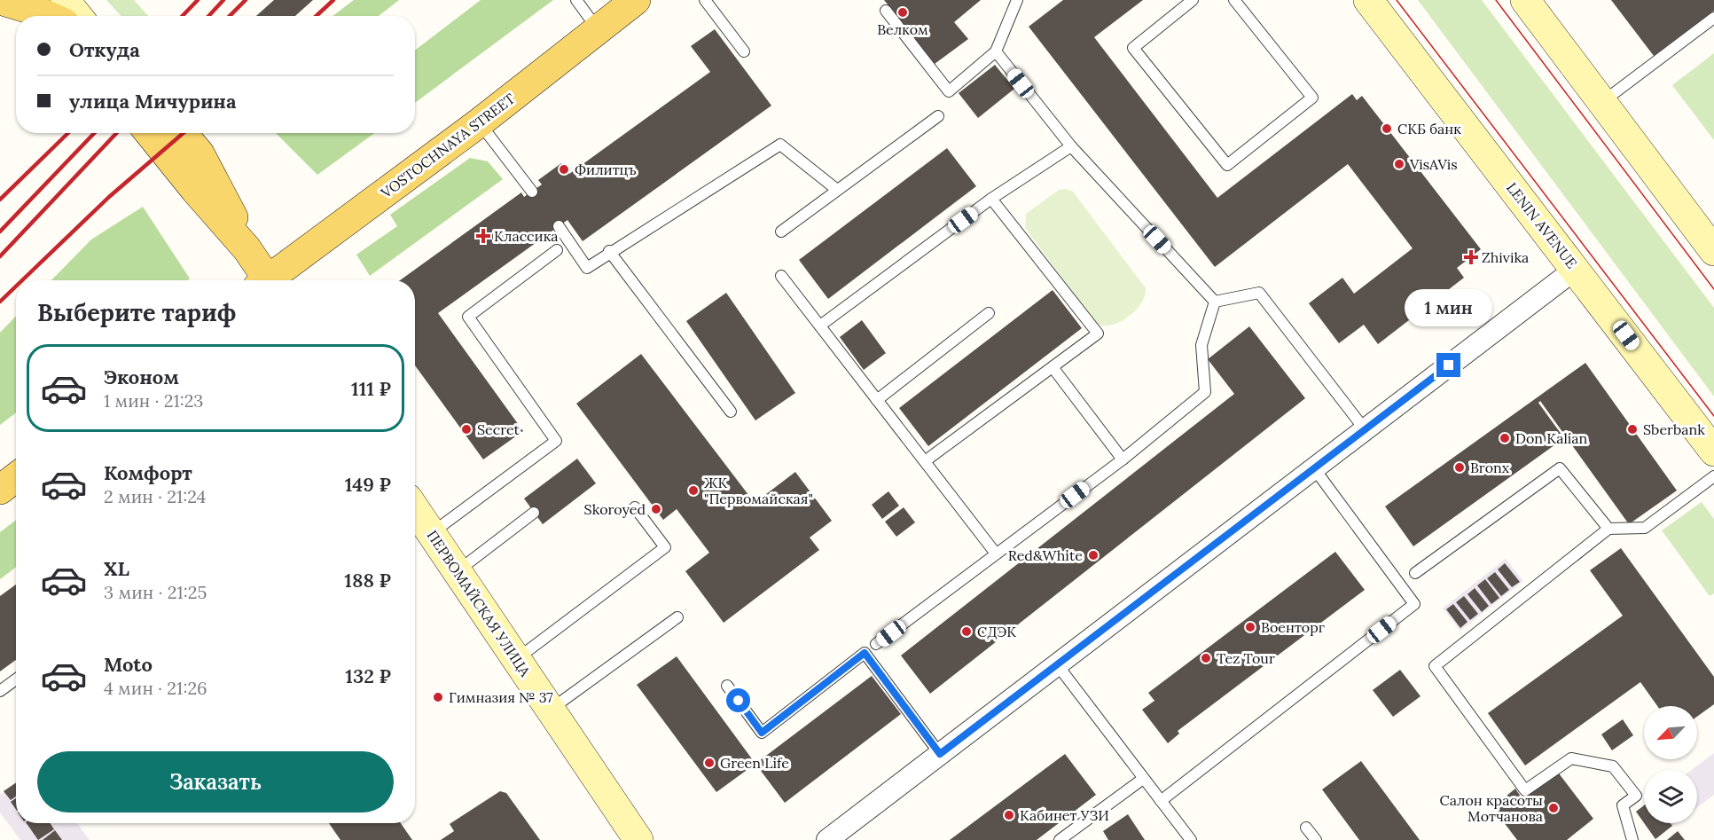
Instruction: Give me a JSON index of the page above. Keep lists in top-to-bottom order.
{
  "streets": {
    "main road": ["VOSTOCHNAYA STREET", "LENIN AVENUE", "ПЕРВОМАЙСКАЯ УЛИЦА"]
  },
  "places": {
    "other": [
      "Велком",
      "СКБ банк",
      "VisAVis",
      "Филитцъ",
      "Secret",
      "Sberbank",
      "Don Kalian",
      "Bronx",
      "ЖК \"Первомайская\"",
      "Skoroyed",
      "Red&White",
      "Военторг",
      "СДЭК",
      "Tez Tour",
      "Гимназия № 37",
      "Green Life",
      "Салон красоты Мотчанова",
      "Кабинет УЗИ"
    ],
    "health": ["Классика", "Zhivika"]
  },
  "north": "bottom left",
  "page": {
    "banner": ["Откуда", "улица Мичурина"],
    "heading": "Выберите тариф",
    "bubble": "1 мин",
    "list": [
      {
        "name": "Эконом",
        "note": "1 мин · 21:23",
        "value": "111 ₽"
      },
      {
        "name": "Комфорт",
        "note": "2 мин · 21:24",
        "value": "149 ₽"
      },
      {
        "name": "XL",
        "note": "3 мин · 21:25",
        "value": "188 ₽"
      },
      {
        "name": "Moto",
        "note": "4 мин · 21:26",
        "value": "132 ₽"
      }
    ],
    "buttons": "Заказать"
  }
}
